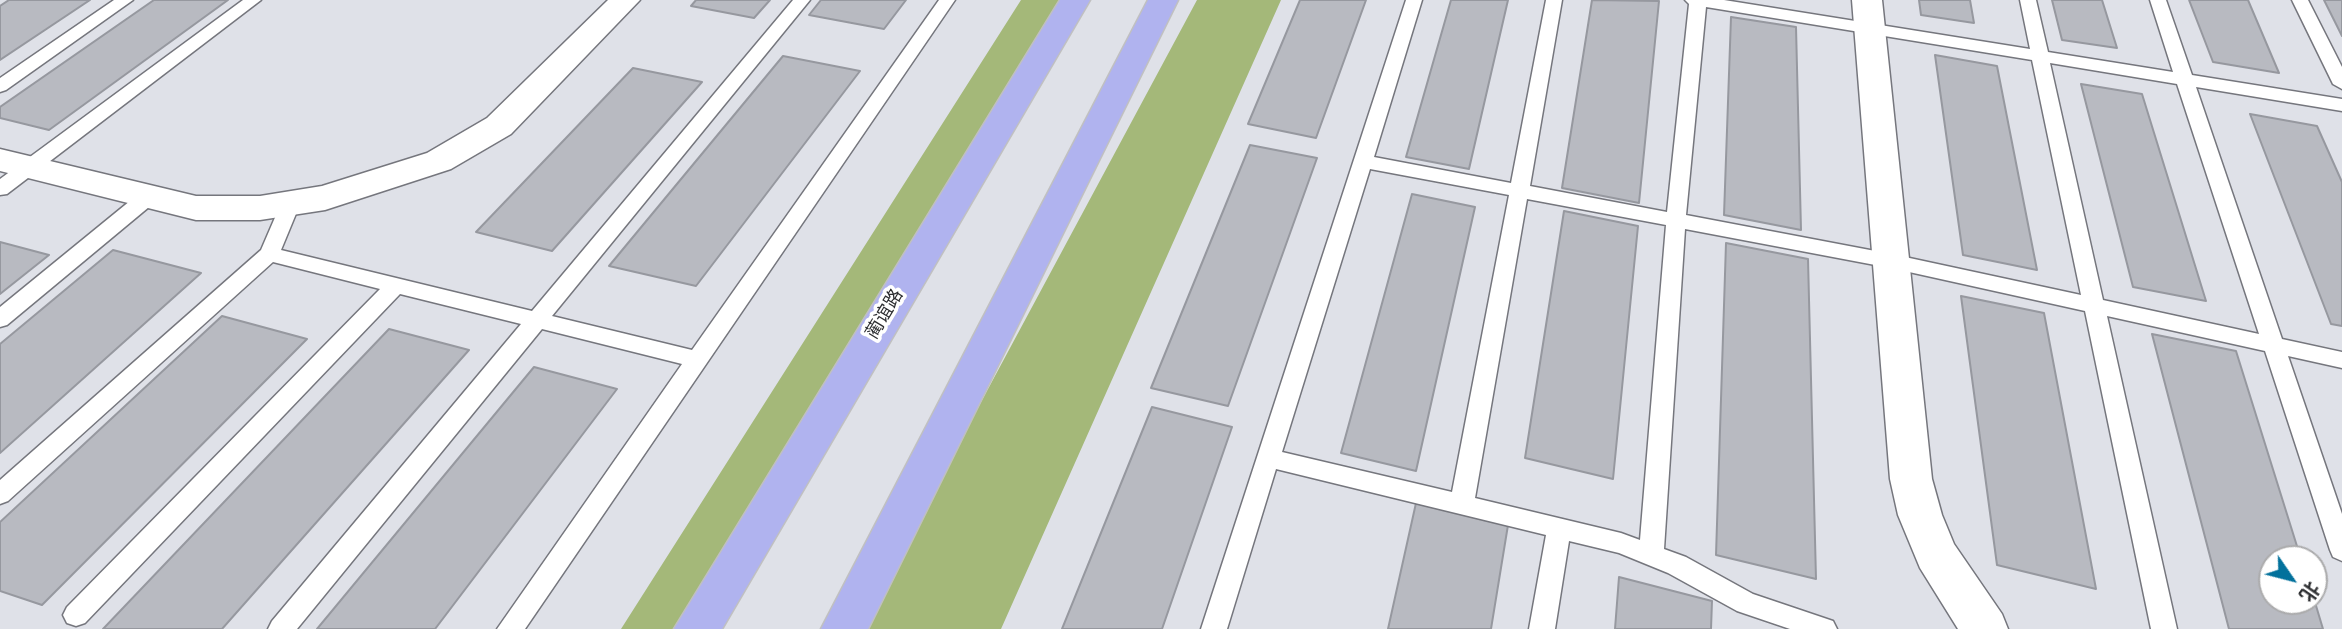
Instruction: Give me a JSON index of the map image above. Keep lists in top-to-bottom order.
{
  "streets": {
    "main road": ["蔺谊路"]
  },
  "north": "bottom right"
}
